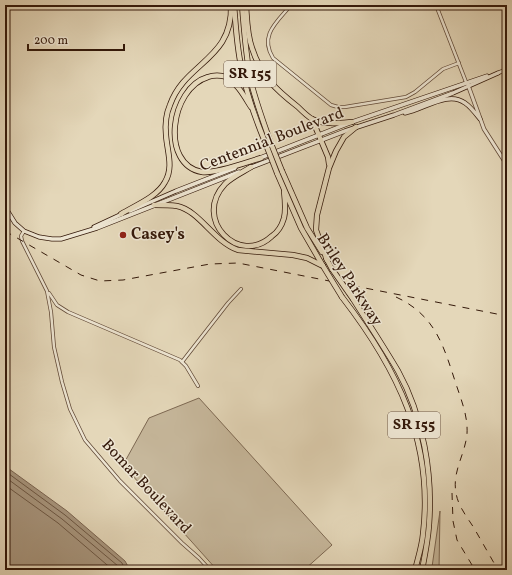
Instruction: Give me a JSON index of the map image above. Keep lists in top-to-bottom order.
{
  "streets": {
    "highway": ["SR 155", "Briley Parkway"],
    "main road": ["Centennial Boulevard"],
    "street": ["Bomar Boulevard"]
  },
  "crossings": [
    ["Centennial Boulevard", "Bomar Boulevard"]
  ],
  "places": ["Casey's"],
  "scale_bar": "200 m"
}
